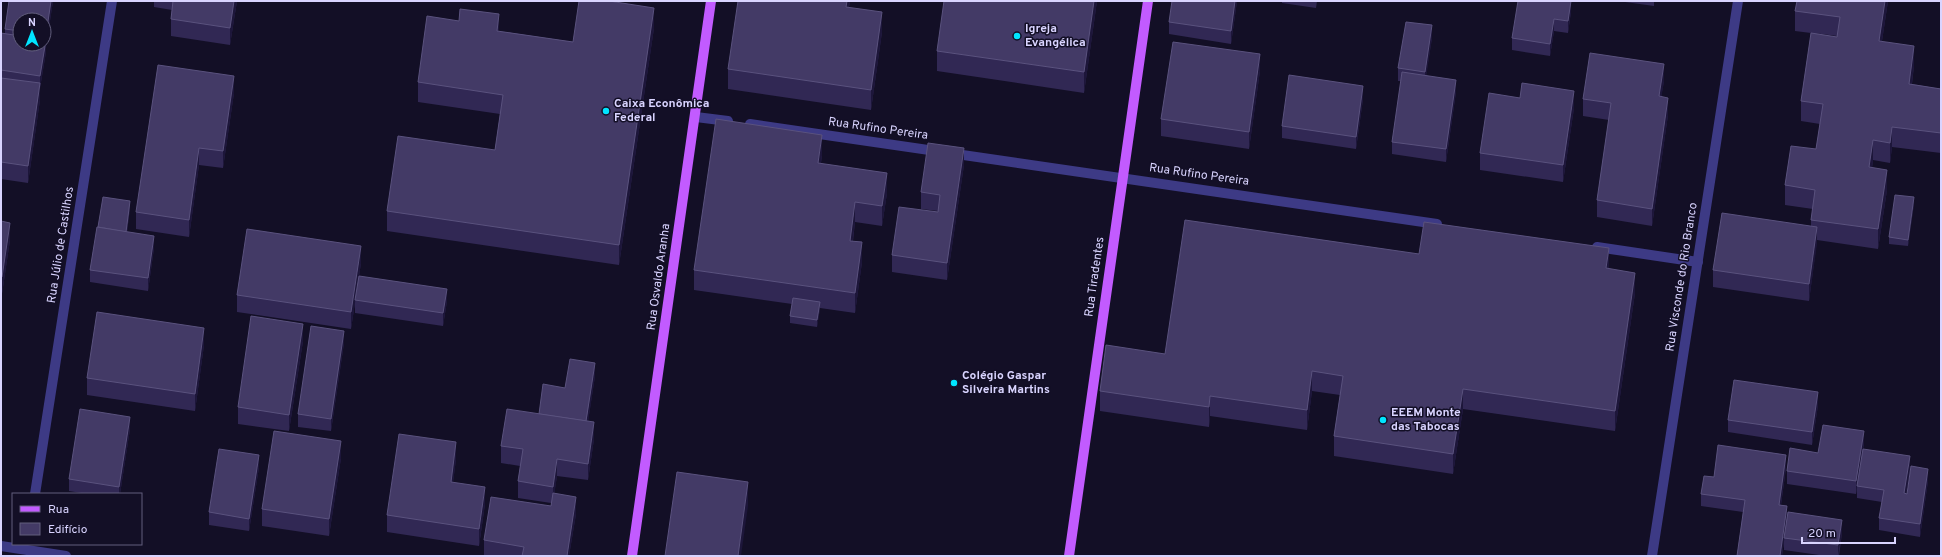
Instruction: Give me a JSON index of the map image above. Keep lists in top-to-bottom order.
{
  "streets": {
    "main road": ["Rua Osvaldo Aranha", "Rua Tiradentes"],
    "street": ["Rua Rufino Pereira", "Rua Júlio de Castilhos", "Rua Visconde do Rio Branco"]
  },
  "crossings": [
    ["Rua Rufino Pereira", "Rua Osvaldo Aranha"],
    ["Rua Rufino Pereira", "Rua Tiradentes"]
  ],
  "places": [
    "Igreja Evangélica",
    "Caixa Econômica Federal",
    "Colégio Gaspar Silveira Martins",
    "EEEM Monte das Tabocas"
  ],
  "legend": ["Rua", "Edifício"],
  "scale_bar": "20 m",
  "north": "top"
}
